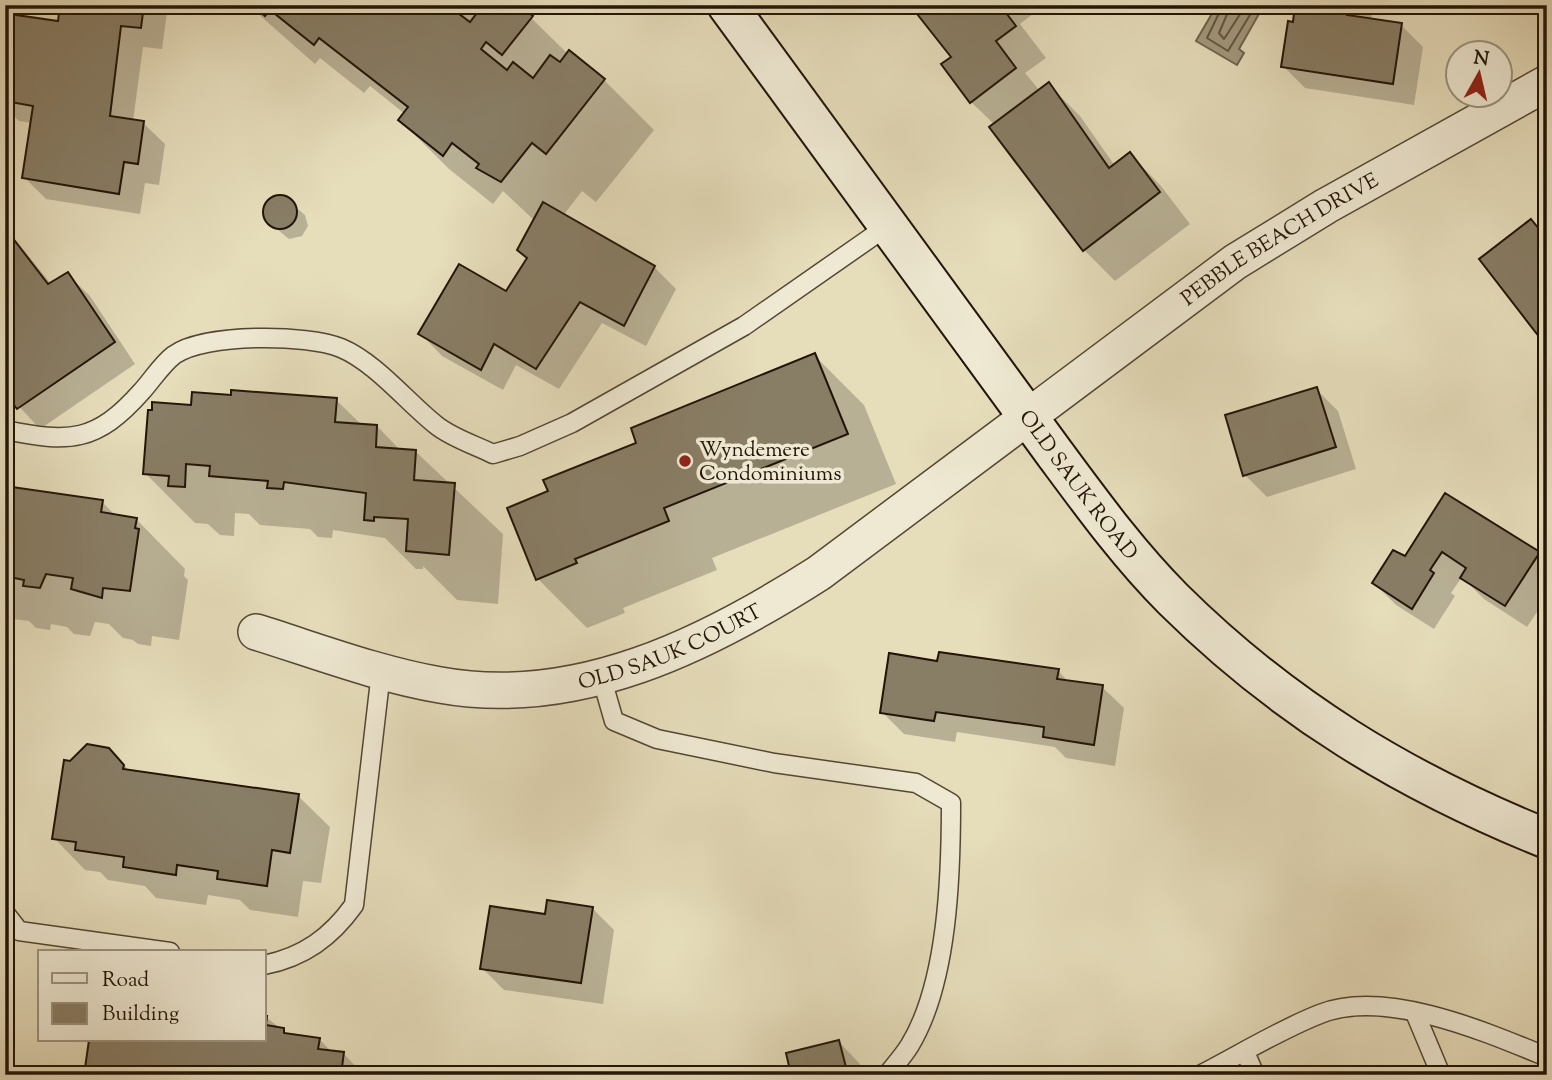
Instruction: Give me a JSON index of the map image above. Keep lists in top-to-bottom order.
{
  "streets": {
    "street": ["PEBBLE BEACH DRIVE", "OLD SAUK ROAD", "OLD SAUK COURT"]
  },
  "crossings": [
    ["PEBBLE BEACH DRIVE", "OLD SAUK ROAD"],
    ["PEBBLE BEACH DRIVE", "OLD SAUK COURT"],
    ["OLD SAUK ROAD", "OLD SAUK COURT"]
  ],
  "places": ["Wyndemere Condominiums"],
  "legend": ["Road", "Building"],
  "north": "top"
}
